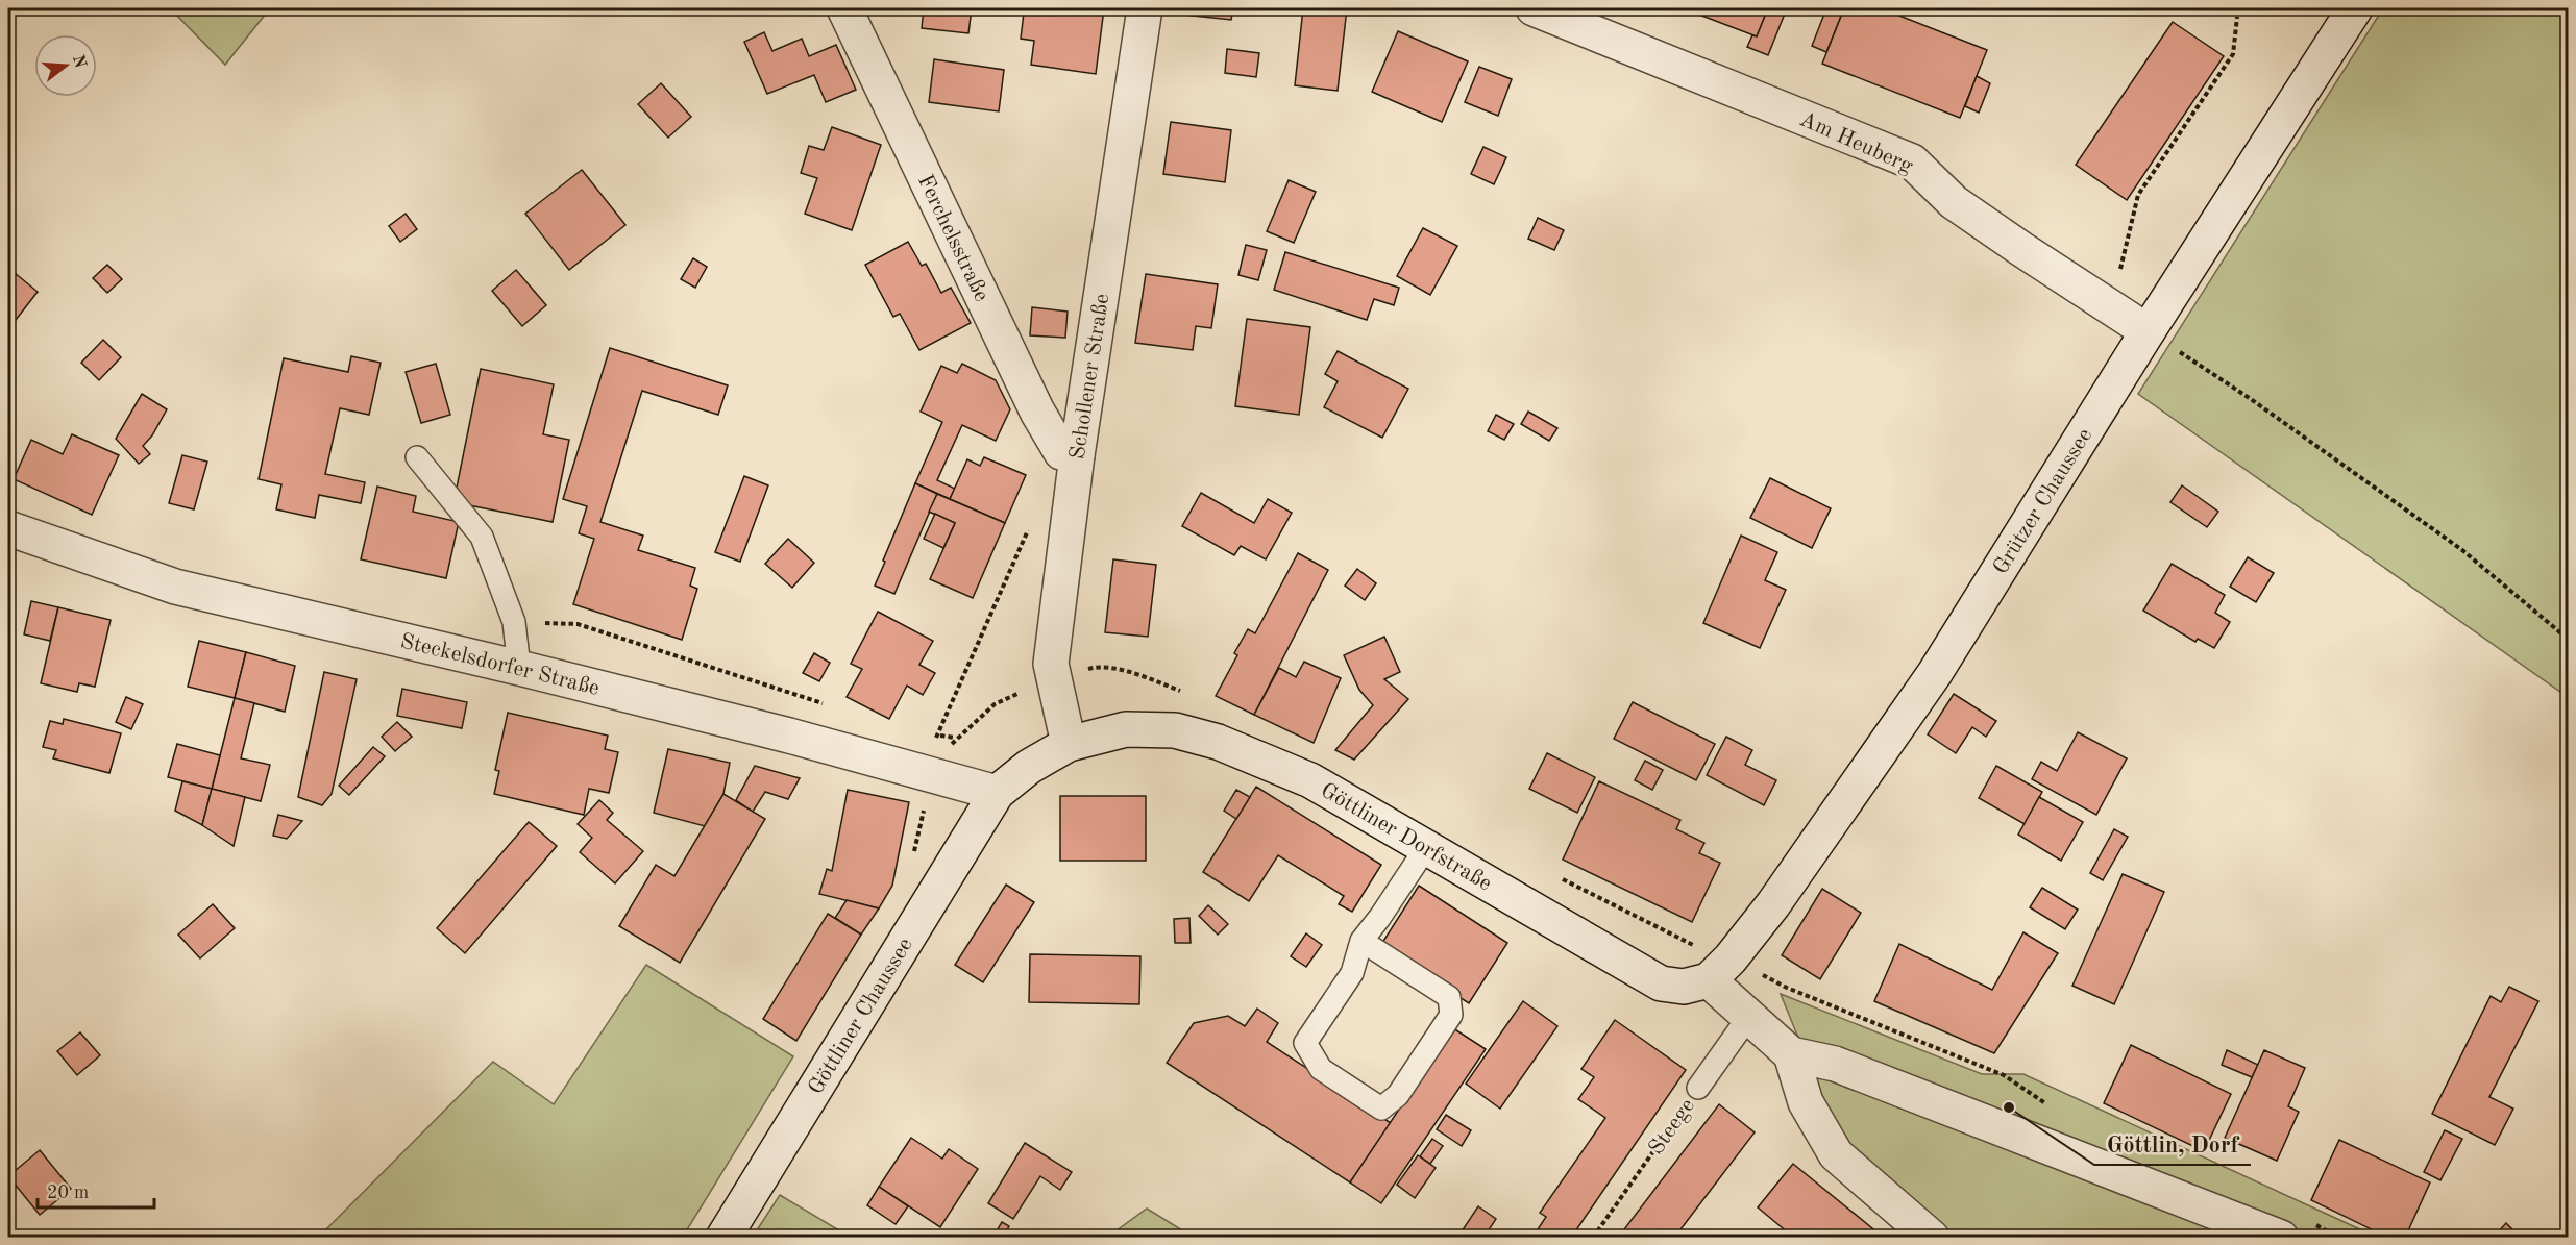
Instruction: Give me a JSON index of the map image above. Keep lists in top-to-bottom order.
{
  "streets": {
    "street": [
      "Am Heuberg",
      "Ferchelsstraße",
      "Schollener Straße",
      "Grützer Chaussee",
      "Steckelsdorfer Straße",
      "Göttliner Dorfstraße",
      "Göttliner Chaussee"
    ],
    "lane": ["Steege"]
  },
  "crossings": [
    ["Am Heuberg", "Grützer Chaussee"],
    ["Ferchelsstraße", "Schollener Straße"],
    ["Schollener Straße", "Göttliner Dorfstraße"],
    ["Grützer Chaussee", "Göttliner Dorfstraße"],
    ["Steckelsdorfer Straße", "Göttliner Dorfstraße"],
    ["Steckelsdorfer Straße", "Göttliner Chaussee"],
    ["Göttliner Dorfstraße", "Göttliner Chaussee"]
  ],
  "places": ["Göttlin, Dorf"],
  "scale_bar": "20 m",
  "north": "right"
}
